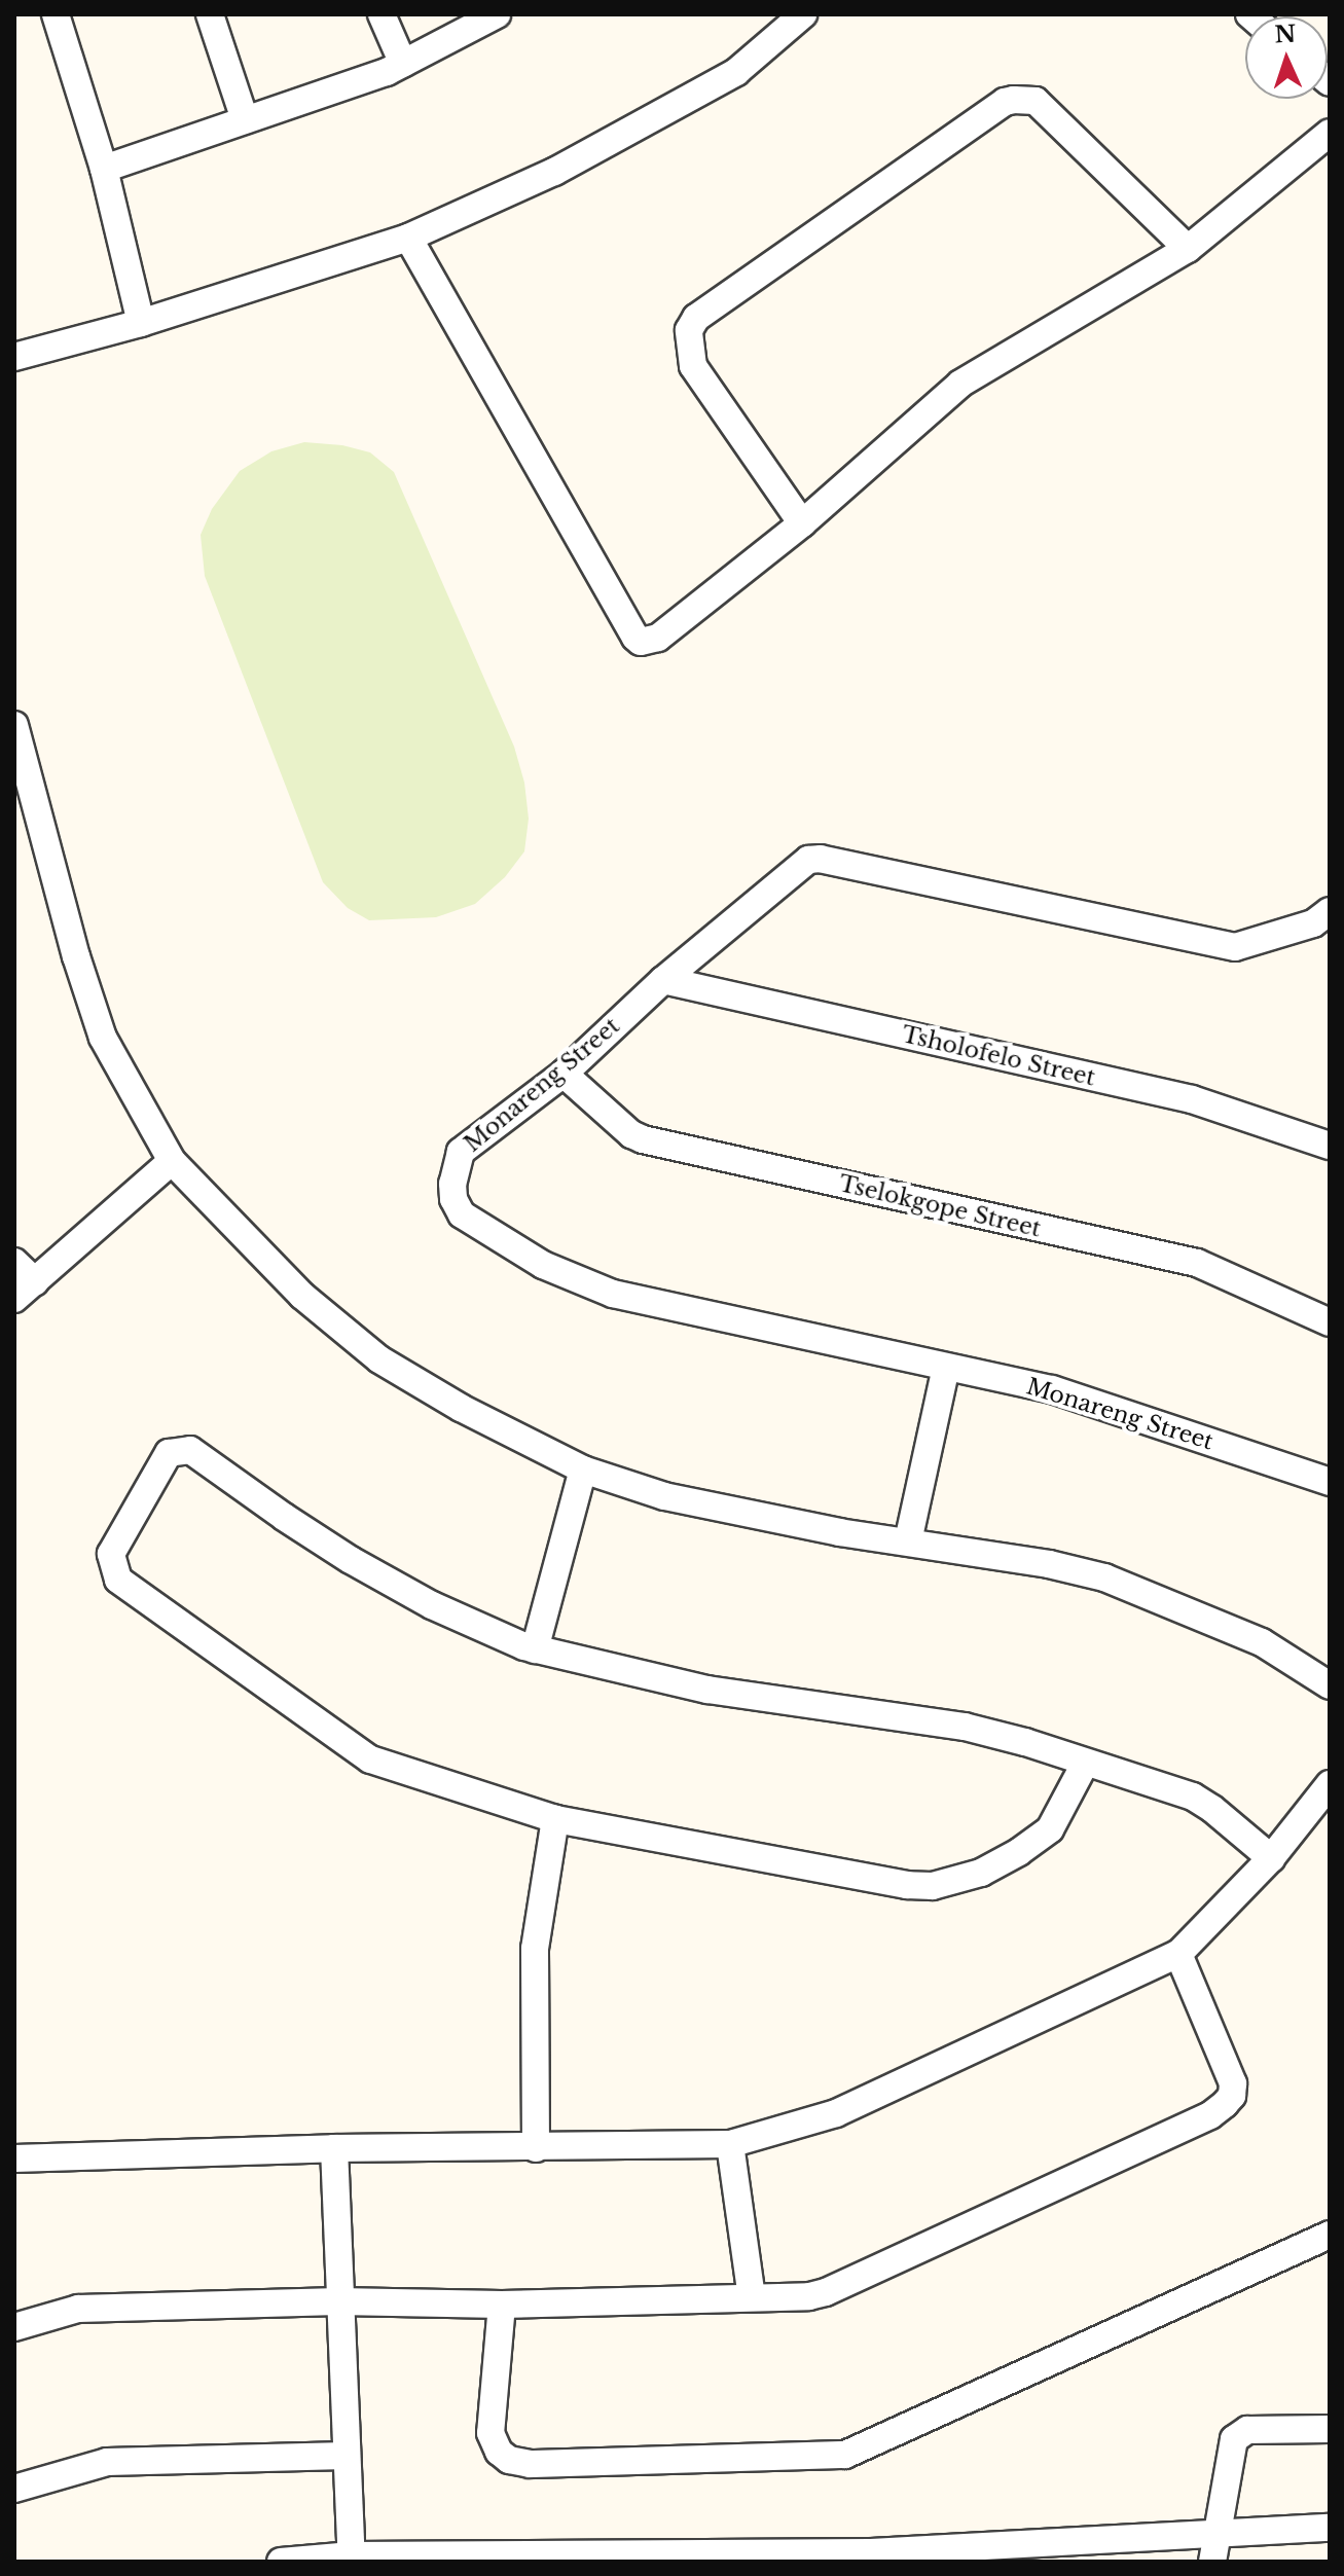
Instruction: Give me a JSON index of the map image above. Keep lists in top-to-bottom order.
{
  "streets": {
    "street": ["Tsholofelo Street", "Monareng Street", "Tselokgope Street"]
  },
  "crossings": [
    ["Tsholofelo Street", "Monareng Street"],
    ["Monareng Street", "Tselokgope Street"]
  ],
  "north": "top"
}
